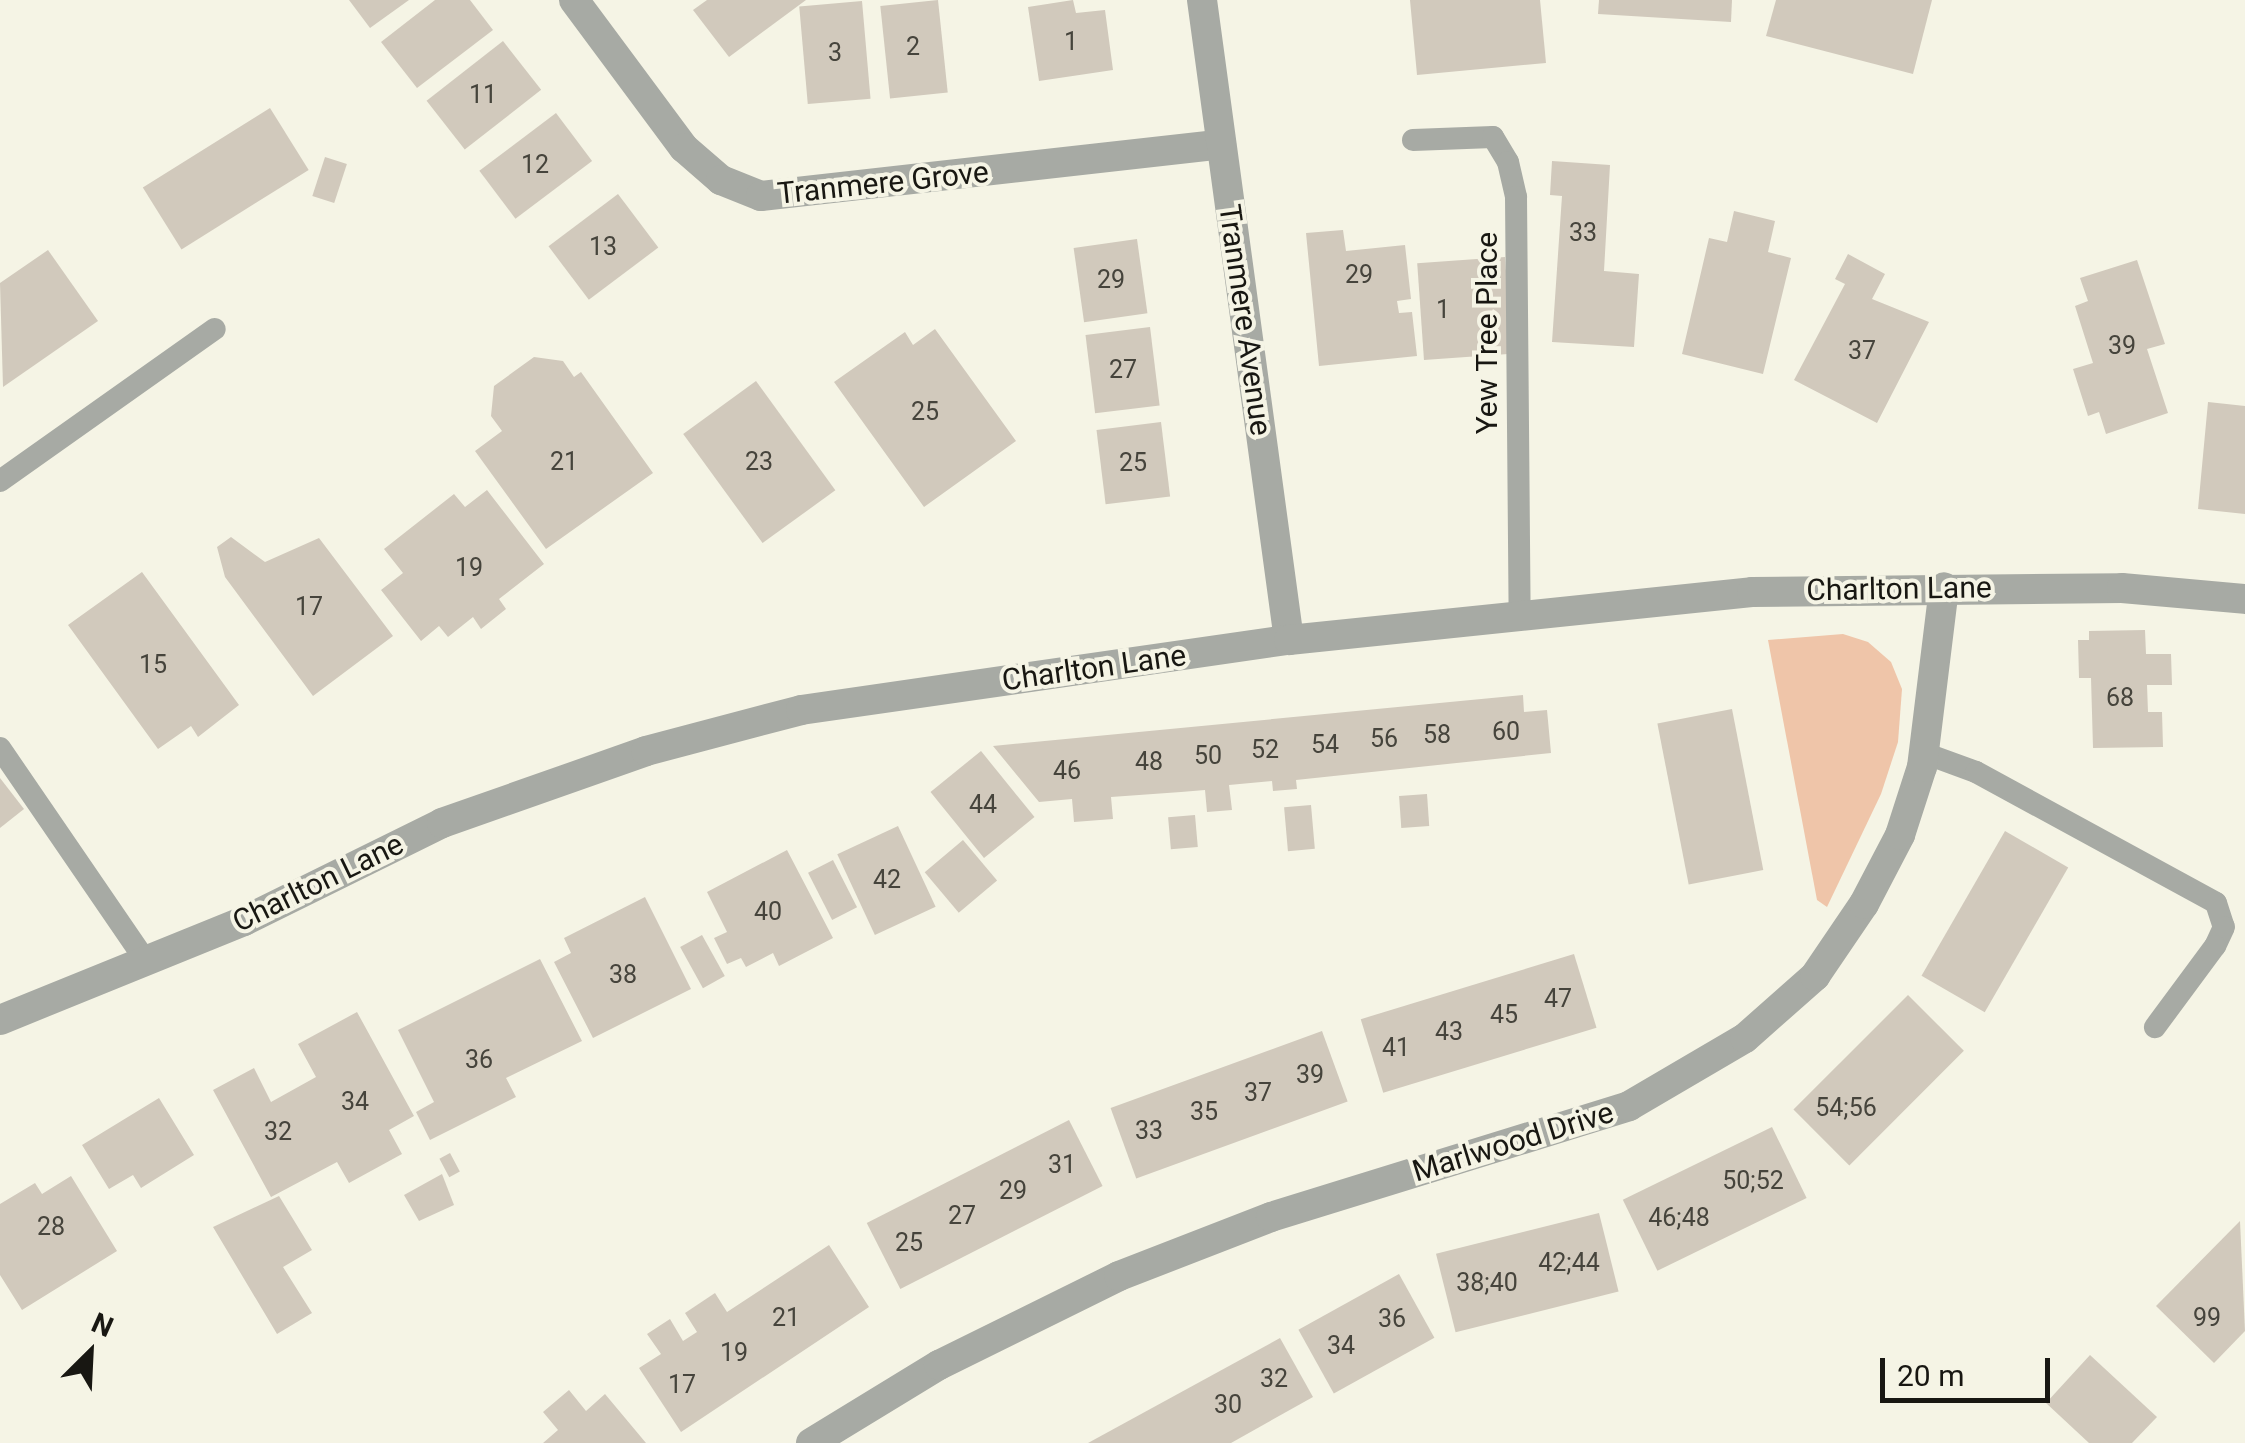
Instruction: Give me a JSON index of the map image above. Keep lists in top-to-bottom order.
{
  "streets": {
    "street": [
      "Tranmere Grove",
      "Tranmere Avenue",
      "Charlton Lane",
      "Marlwood Drive"
    ],
    "lane": ["Yew Tree Place"]
  },
  "crossings": [
    ["Tranmere Grove", "Tranmere Avenue"],
    ["Tranmere Avenue", "Charlton Lane"],
    ["Yew Tree Place", "Charlton Lane"],
    ["Charlton Lane", "Marlwood Drive"]
  ],
  "house_numbers": [
    "1",
    "2",
    "3",
    "11",
    "12",
    "33",
    "13",
    "29",
    "29",
    "1",
    "39",
    "37",
    "27",
    "25",
    "21",
    "23",
    "25",
    "19",
    "17",
    "15",
    "68",
    "60",
    "58",
    "56",
    "54",
    "52",
    "50",
    "48",
    "46",
    "44",
    "42",
    "40",
    "38",
    "47",
    "45",
    "43",
    "41",
    "36",
    "39",
    "37",
    "34",
    "54;56",
    "35",
    "33",
    "32",
    "31",
    "50;52",
    "29",
    "27",
    "46;48",
    "28",
    "25",
    "42;44",
    "38;40",
    "21",
    "99",
    "36",
    "34",
    "19",
    "32",
    "17",
    "30"
  ],
  "scale_bar": "20 m",
  "north": "top right"
}
